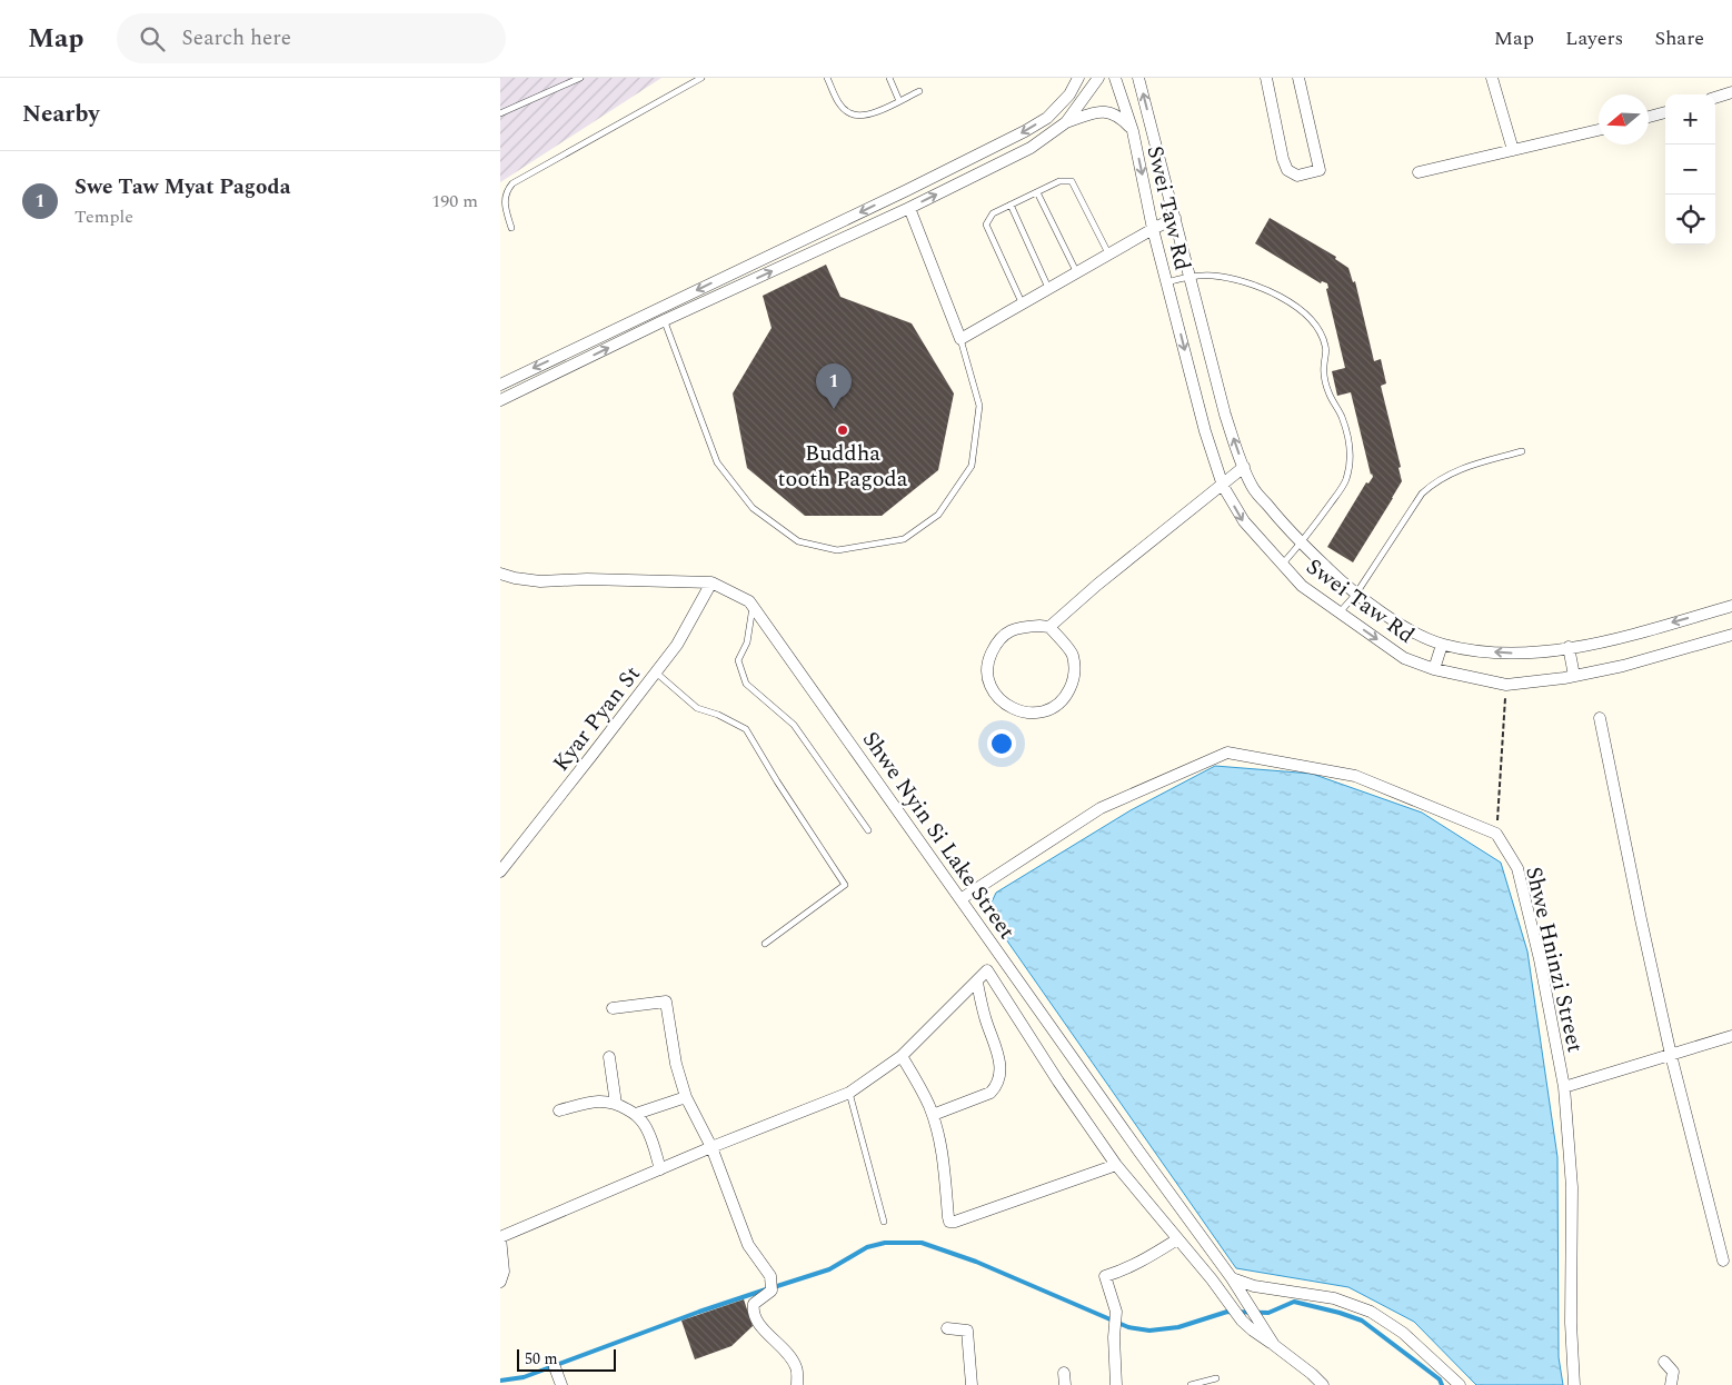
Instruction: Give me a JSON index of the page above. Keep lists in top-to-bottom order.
{
  "streets": {
    "street": [
      "Swei Taw Rd",
      "Kyar Pyan St",
      "Shwe Nyin Si Lake Street",
      "Shwe Hninzi Street"
    ]
  },
  "crossings": [
    ["Kyar Pyan St", "Shwe Nyin Si Lake Street"]
  ],
  "places": ["Buddha tooth Pagoda"],
  "scale_bar": "50 m",
  "north": "left",
  "page": {
    "header": "Map",
    "search": "Search here",
    "nav": ["Map", "Layers", "Share"],
    "heading": "Nearby",
    "map_buttons": ["+", "−"],
    "list": [
      {
        "mark": "1",
        "name": "Swe Taw Myat Pagoda",
        "note": "Temple",
        "value": "190 m"
      }
    ],
    "pins": "1",
    "scale": "50 m"
  }
}
